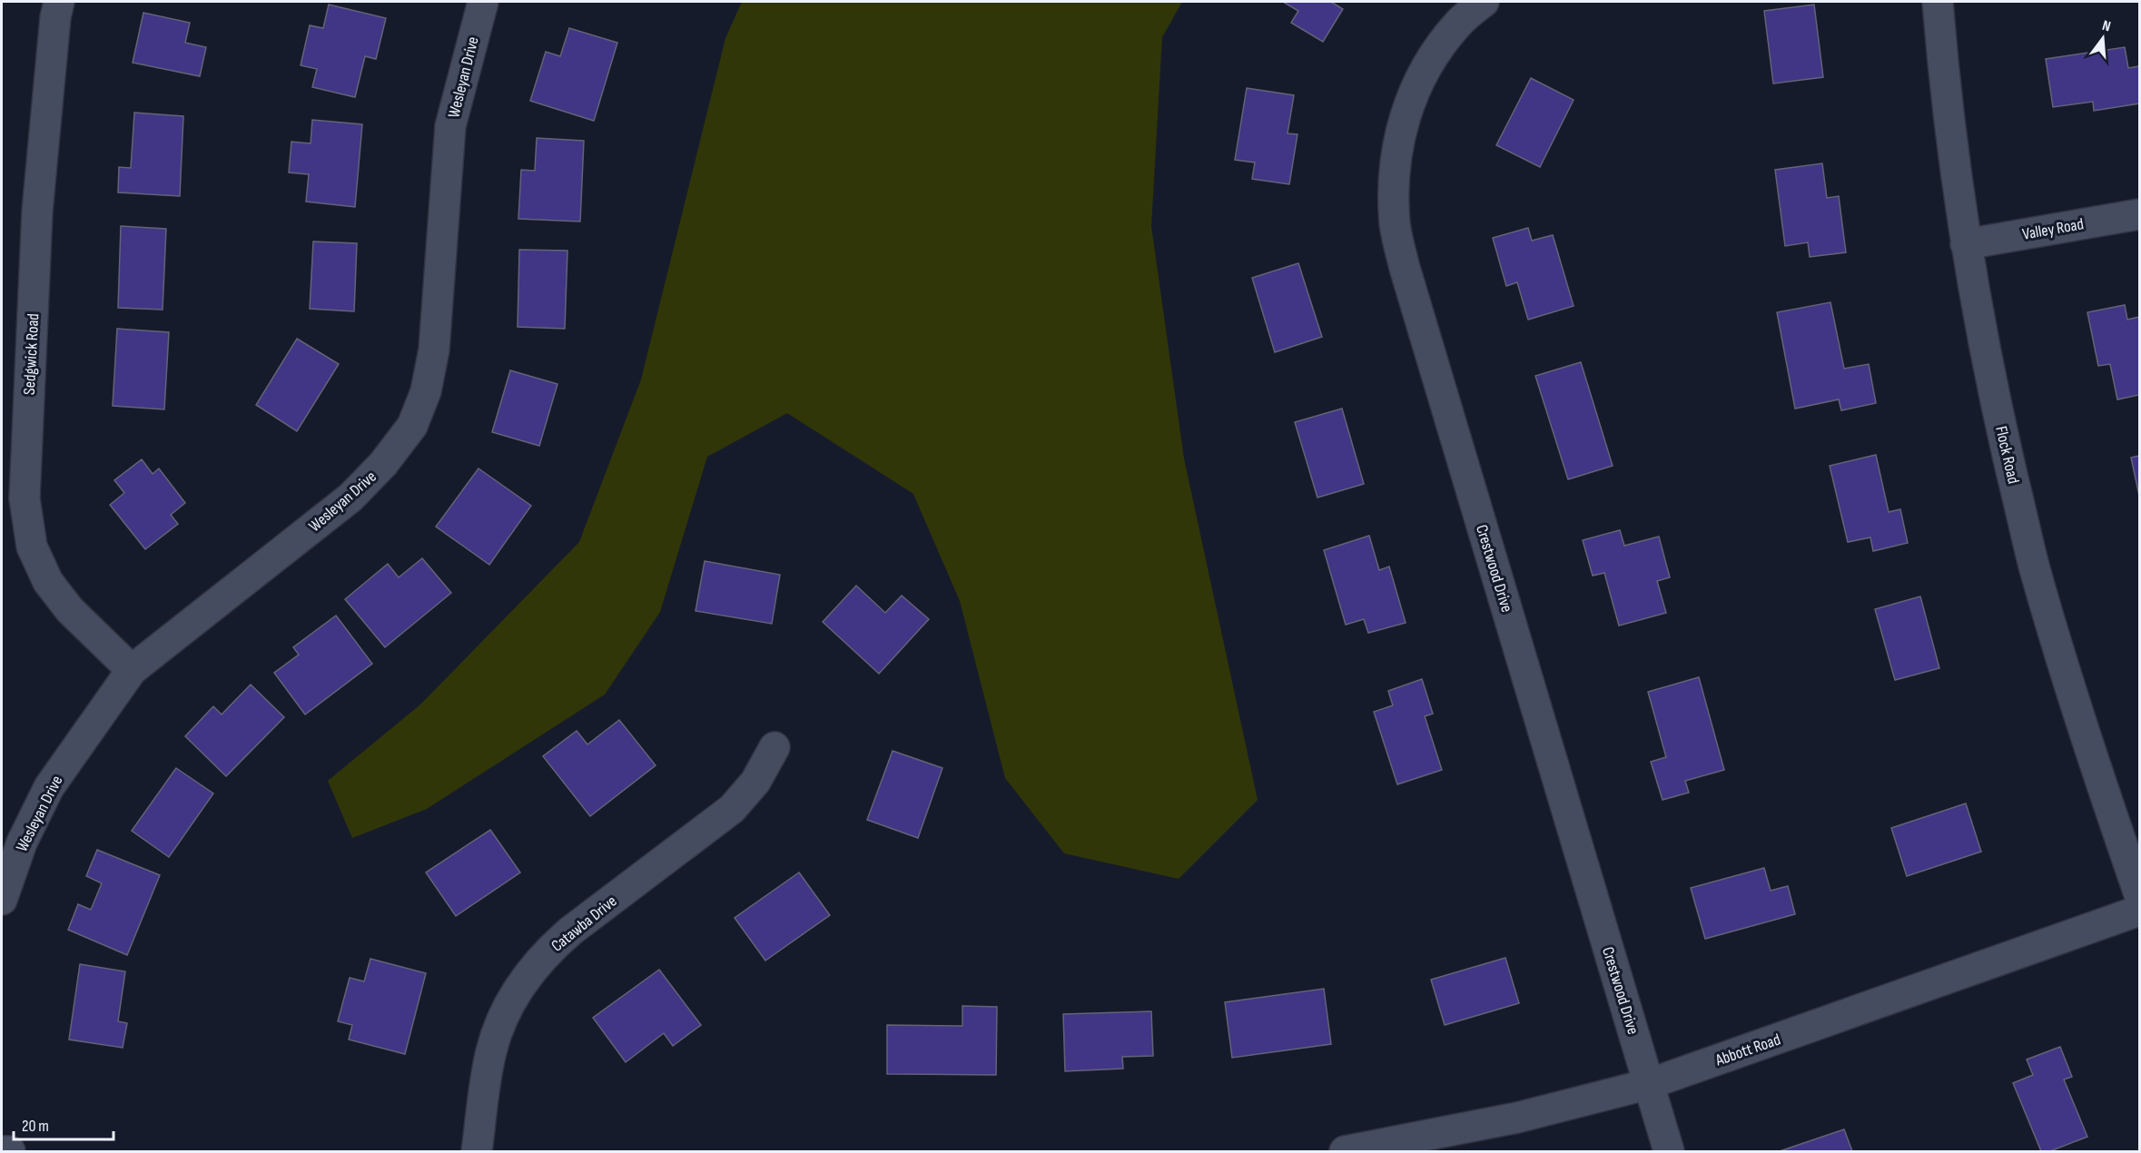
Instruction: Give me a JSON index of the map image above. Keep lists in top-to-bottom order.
{
  "streets": {
    "street": [
      "Wesleyan Drive",
      "Valley Road",
      "Sedgwick Road",
      "Flock Road",
      "Crestwood Drive",
      "Catawba Drive",
      "Abbott Road"
    ]
  },
  "crossings": [
    ["Wesleyan Drive", "Sedgwick Road"],
    ["Valley Road", "Flock Road"],
    ["Crestwood Drive", "Abbott Road"]
  ],
  "scale_bar": "20 m",
  "north": "top"
}
